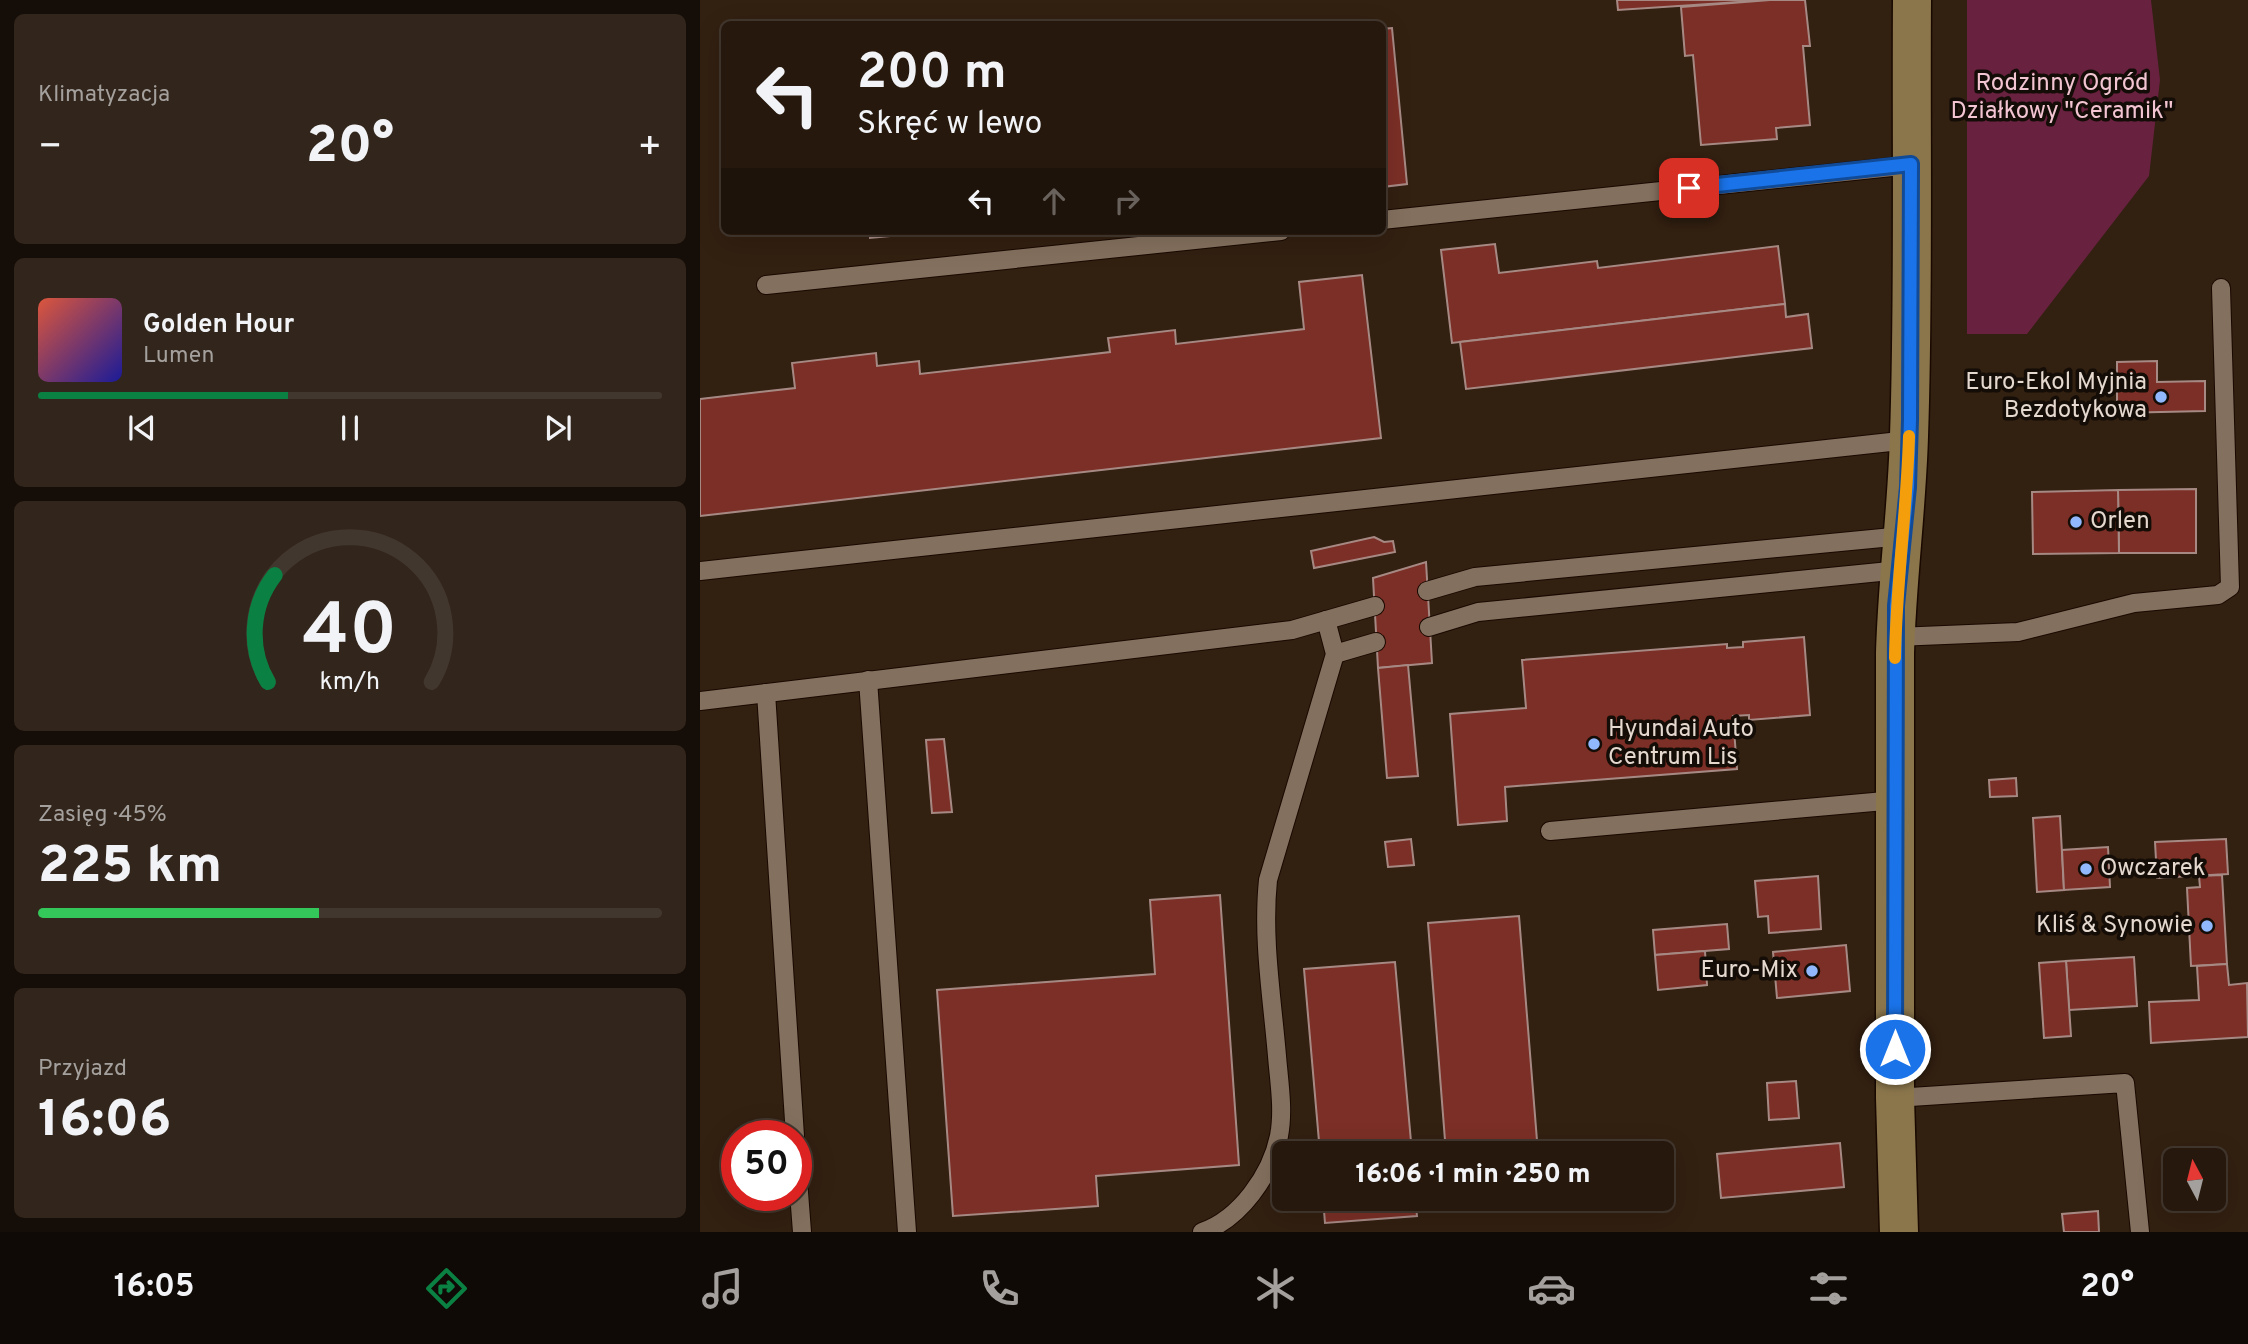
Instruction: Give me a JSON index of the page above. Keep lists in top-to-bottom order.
{
  "parks": ["Rodzinny Ogród Działkowy \"Ceramik\""],
  "places": [
    "Euro-Ekol Myjnia Bezdotykowa",
    "Orlen",
    "Hyundai Auto Centrum Lis",
    "Owczarek",
    "Kliś & Synowie",
    "Euro-Mix"
  ],
  "north": "top",
  "page": {
    "tile": [
      "Klimatyzacja",
      ["Zasięg · 45%", "225 km"],
      ["Przyjazd", "16:06"]
    ],
    "turn": ["200 m", "Skręć w lewo"],
    "heat": ["−", "20°", "+"],
    "song": ["Golden Hour", "Lumen"],
    "limit": "50",
    "trip": "16:06 · 1 min · 250 m",
    "tabs": ["16:05", "20°"],
    "gauge": ["40", "km/h"]
  }
}
